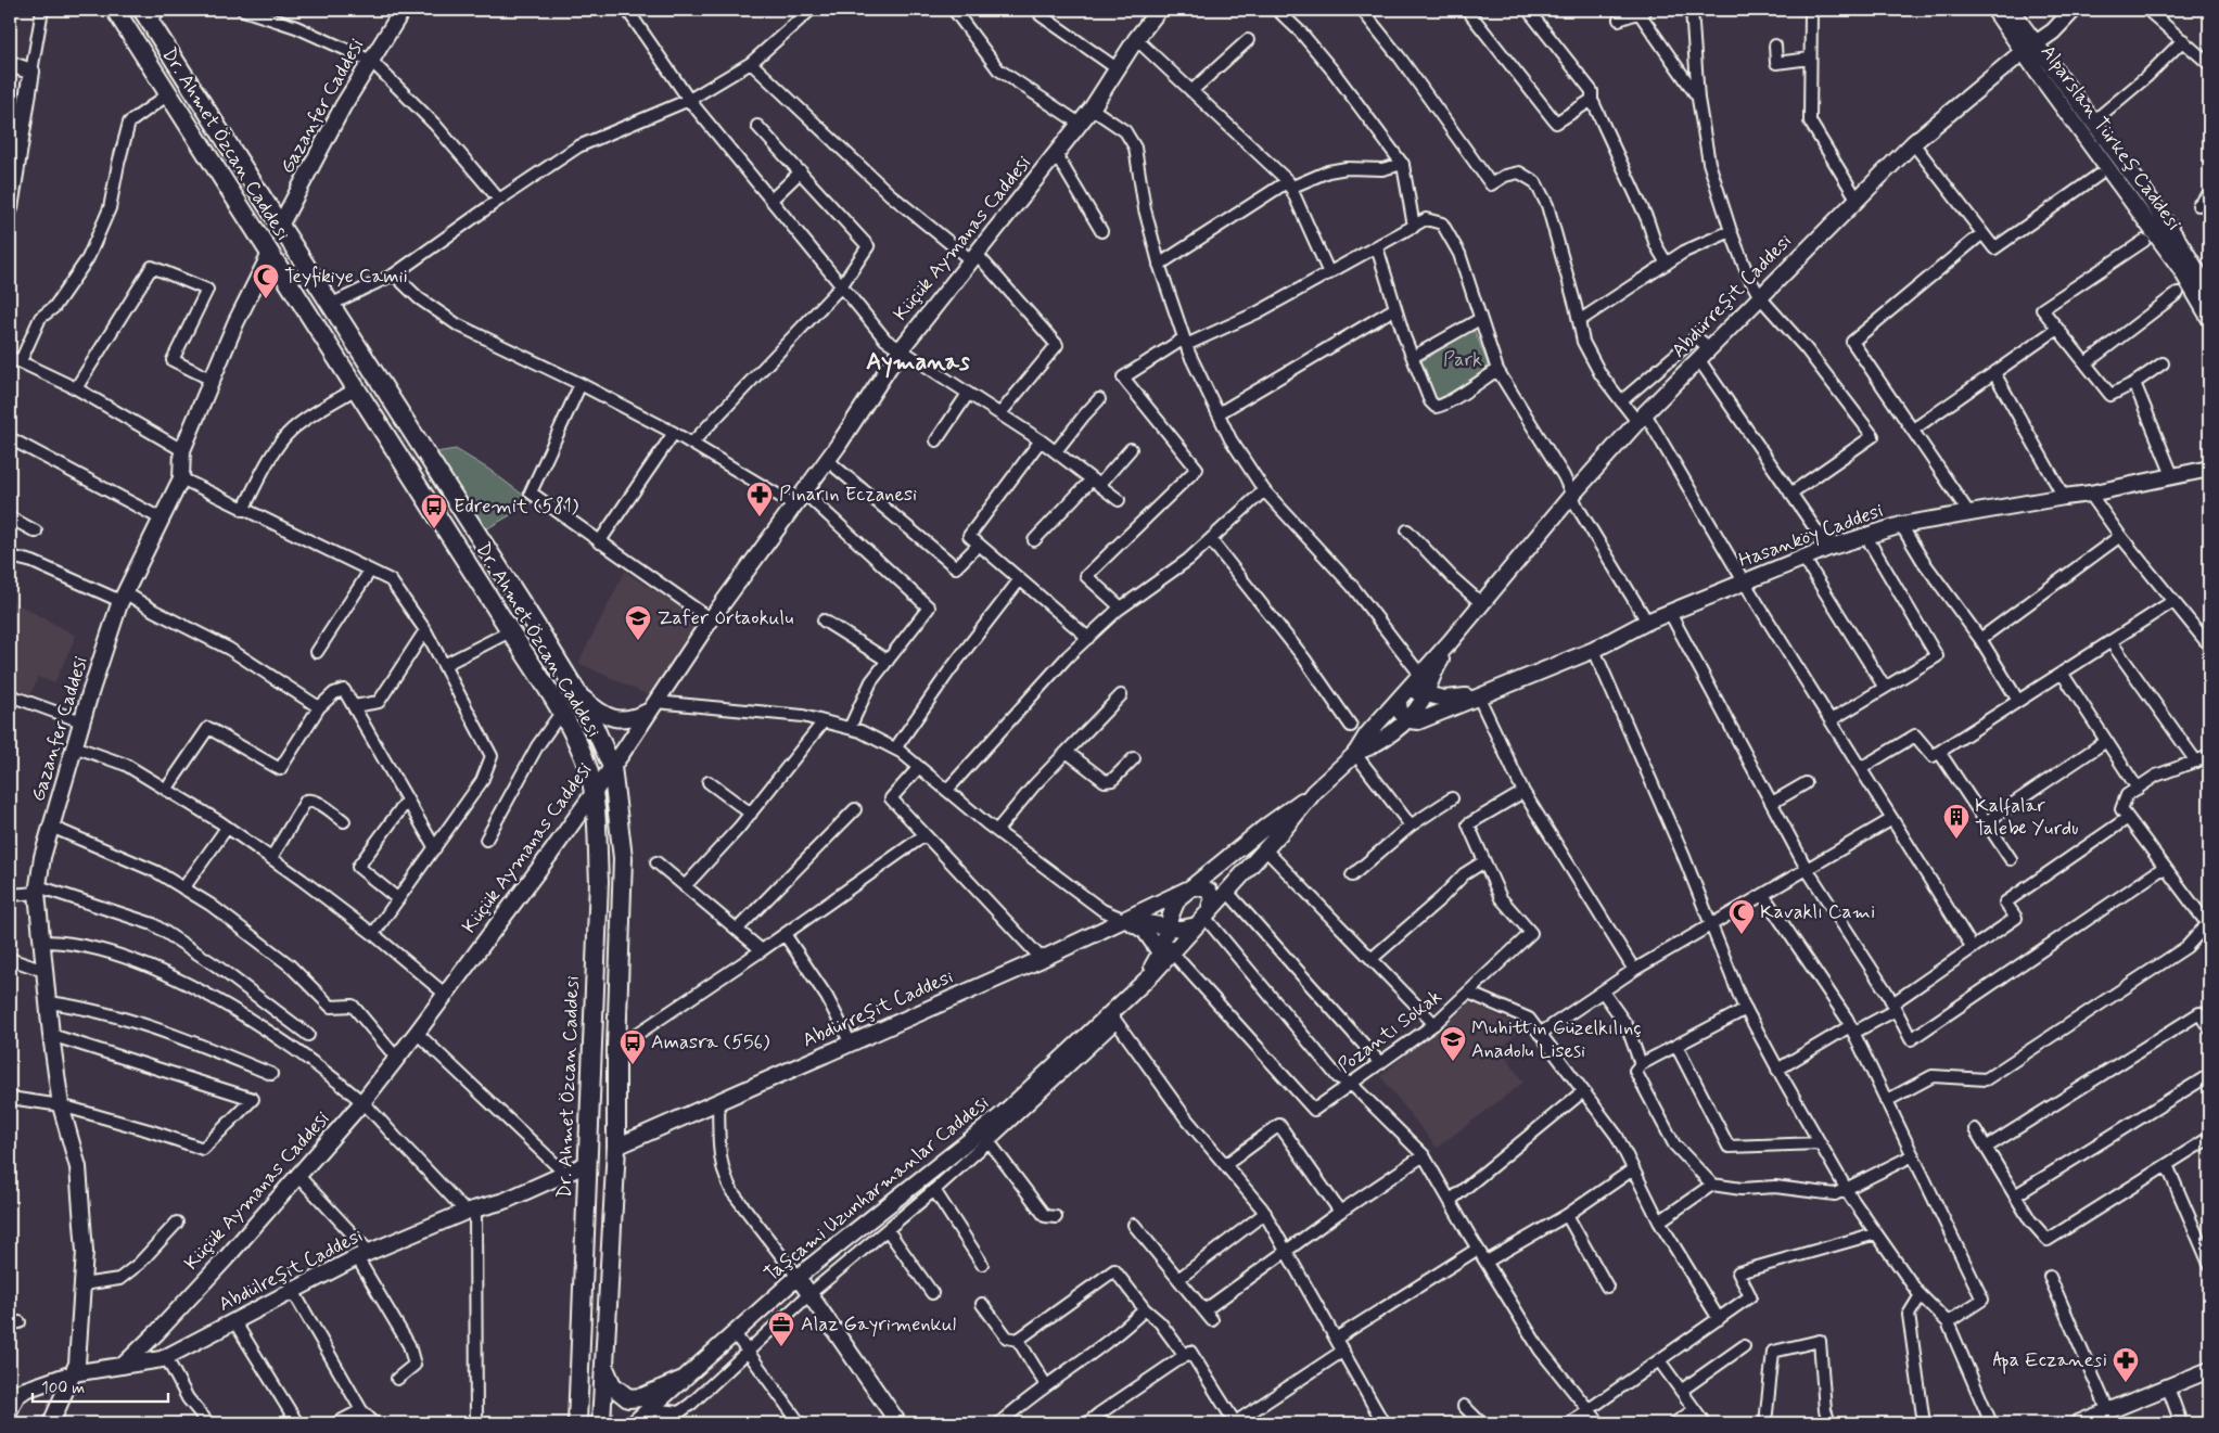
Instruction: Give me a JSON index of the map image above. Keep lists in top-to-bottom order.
{
  "streets": {
    "main road": ["Dr. Ahmet Özcan Caddesi"],
    "street": [
      "Gazanfer Caddesi",
      "Alparslan Türkeş Caddesi",
      "Küçük Aymanas Caddesi",
      "Abdürreşit Caddesi",
      "Hasanköy Caddesi",
      "Pozantı Sokak",
      "Taşcami Uzunharmanlar Caddesi",
      "Abdülreşit Caddesi"
    ]
  },
  "crossings": [
    ["Gazanfer Caddesi", "Dr. Ahmet Özcan Caddesi"],
    ["Gazanfer Caddesi", "Abdülreşit Caddesi"],
    ["Alparslan Türkeş Caddesi", "Abdürreşit Caddesi"],
    ["Dr. Ahmet Özcan Caddesi", "Küçük Aymanas Caddesi"],
    ["Dr. Ahmet Özcan Caddesi", "Abdürreşit Caddesi"],
    ["Dr. Ahmet Özcan Caddesi", "Abdülreşit Caddesi"],
    ["Küçük Aymanas Caddesi", "Abdülreşit Caddesi"],
    ["Abdürreşit Caddesi", "Hasanköy Caddesi"],
    ["Abdürreşit Caddesi", "Taşcami Uzunharmanlar Caddesi"],
    ["Pozantı Sokak", "Taşcami Uzunharmanlar Caddesi"]
  ],
  "districts": ["Aymanas"],
  "parks": ["Park"],
  "places": {
    "mosque": ["Teyfikiye Camii", "Kavaklı Cami"],
    "pharmacy": ["Pınarın Eczanesi", "Apa Eczanesi"],
    "bus stop": ["Edremit (581)", "Amasra (556)"],
    "school or university": ["Zafer Ortaokulu", "Muhittin Güzelkılınç Anadolu Lisesi"],
    "building": ["Kalfalar Talebe Yurdu"],
    "office": ["Alaz Gayrimenkul"]
  },
  "scale_bar": "100 m"
}
